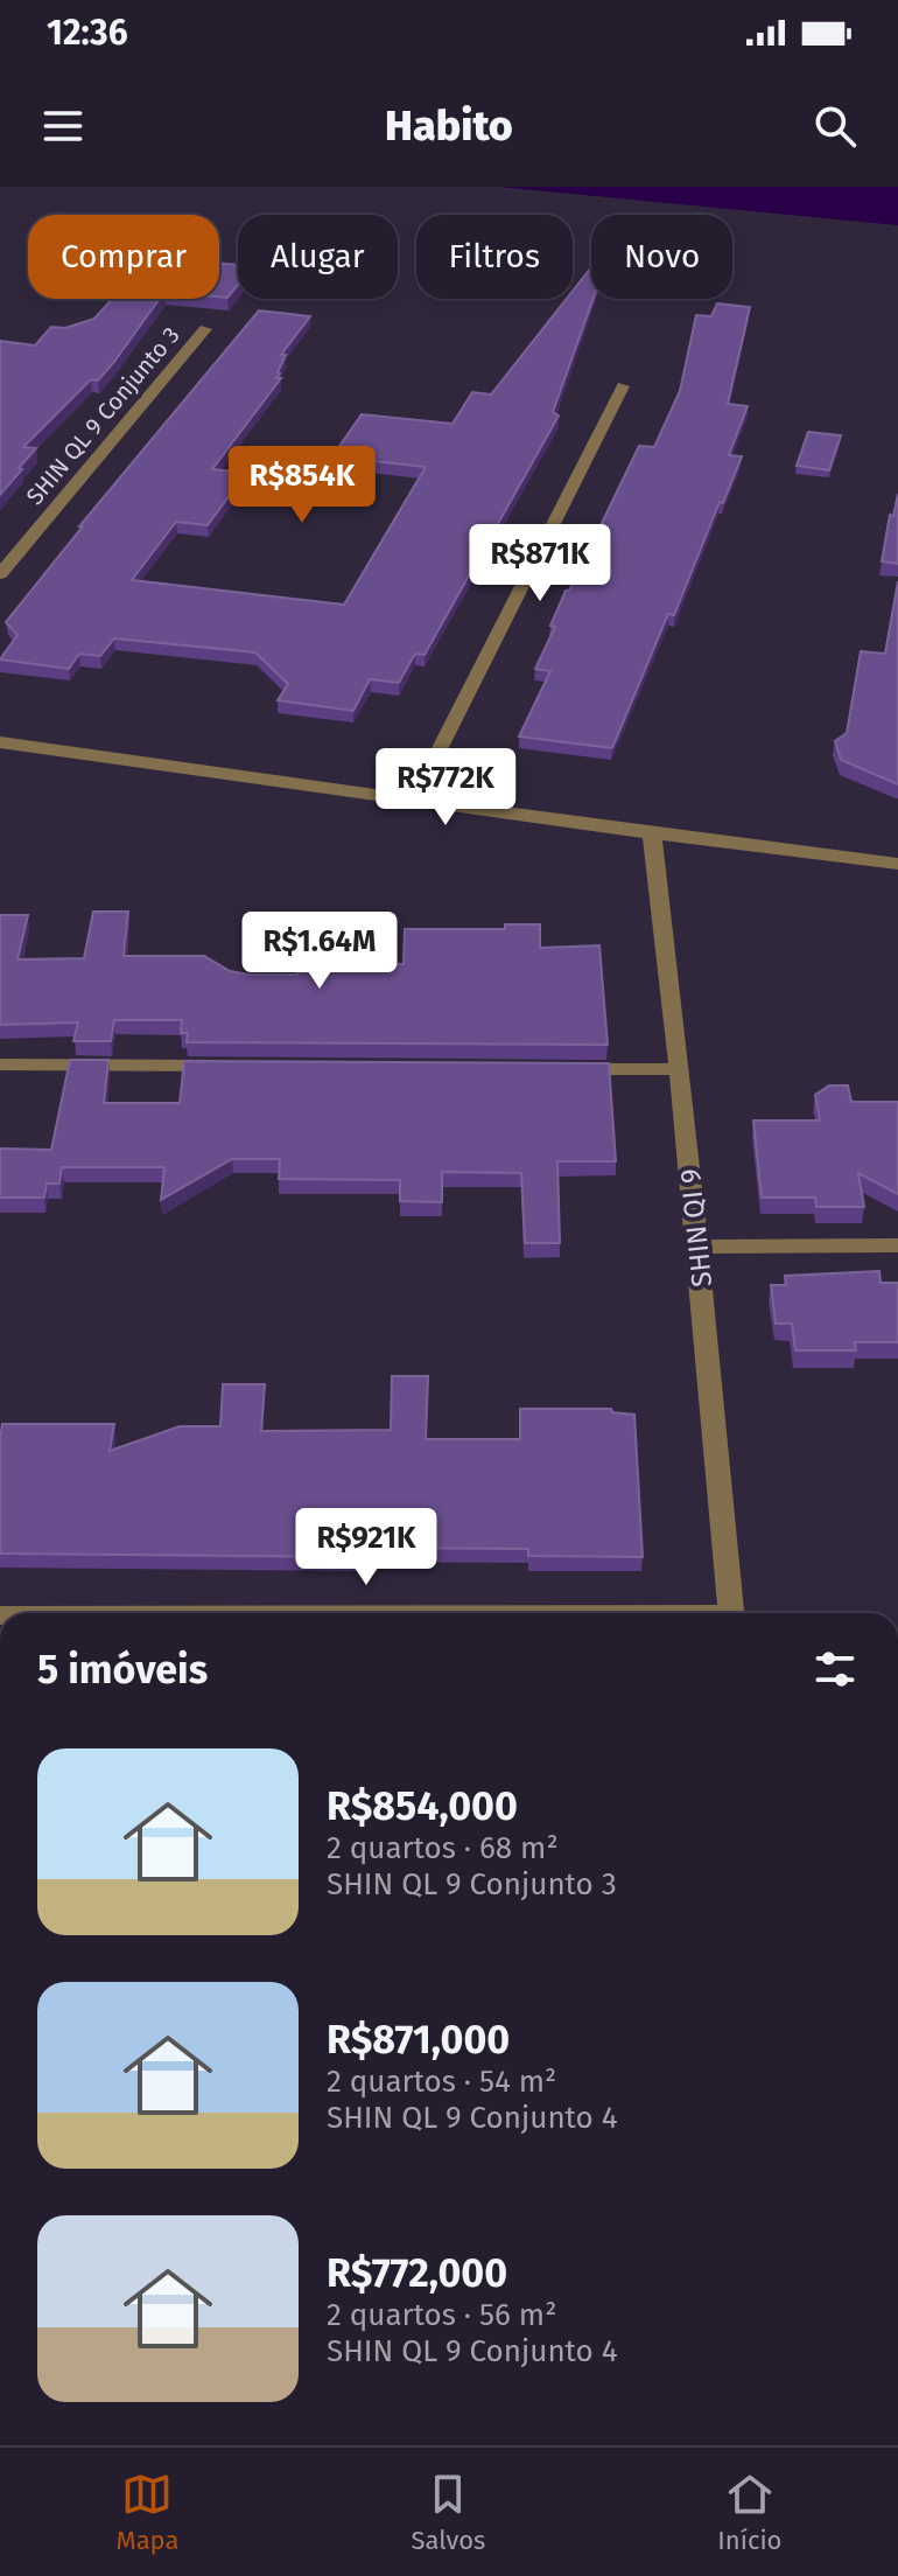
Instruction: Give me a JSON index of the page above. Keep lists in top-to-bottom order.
{
  "streets": {
    "street": ["SHIN QL 9 Conjunto 3", "SHIN QI 9"]
  },
  "page": {
    "status": "12:36",
    "header": "Habito",
    "chip": [
      "Comprar",
      "Alugar",
      "Filtros",
      "Novo"
    ],
    "price": [
      "R$854K",
      "R$871K",
      "R$772K",
      "R$1.64M",
      "R$921K"
    ],
    "heading": "5 imóveis",
    "list": [
      {
        "name": "R$854,000",
        "note": "2 quartos · 68 m² · SHIN QL 9 Conjunto 3"
      },
      {
        "name": "R$871,000",
        "note": "2 quartos · 54 m² · SHIN QL 9 Conjunto 4"
      },
      {
        "name": "R$772,000",
        "note": "2 quartos · 56 m² · SHIN QL 9 Conjunto 4"
      }
    ],
    "tabs": ["Mapa", "Salvos", "Início"]
  }
}
